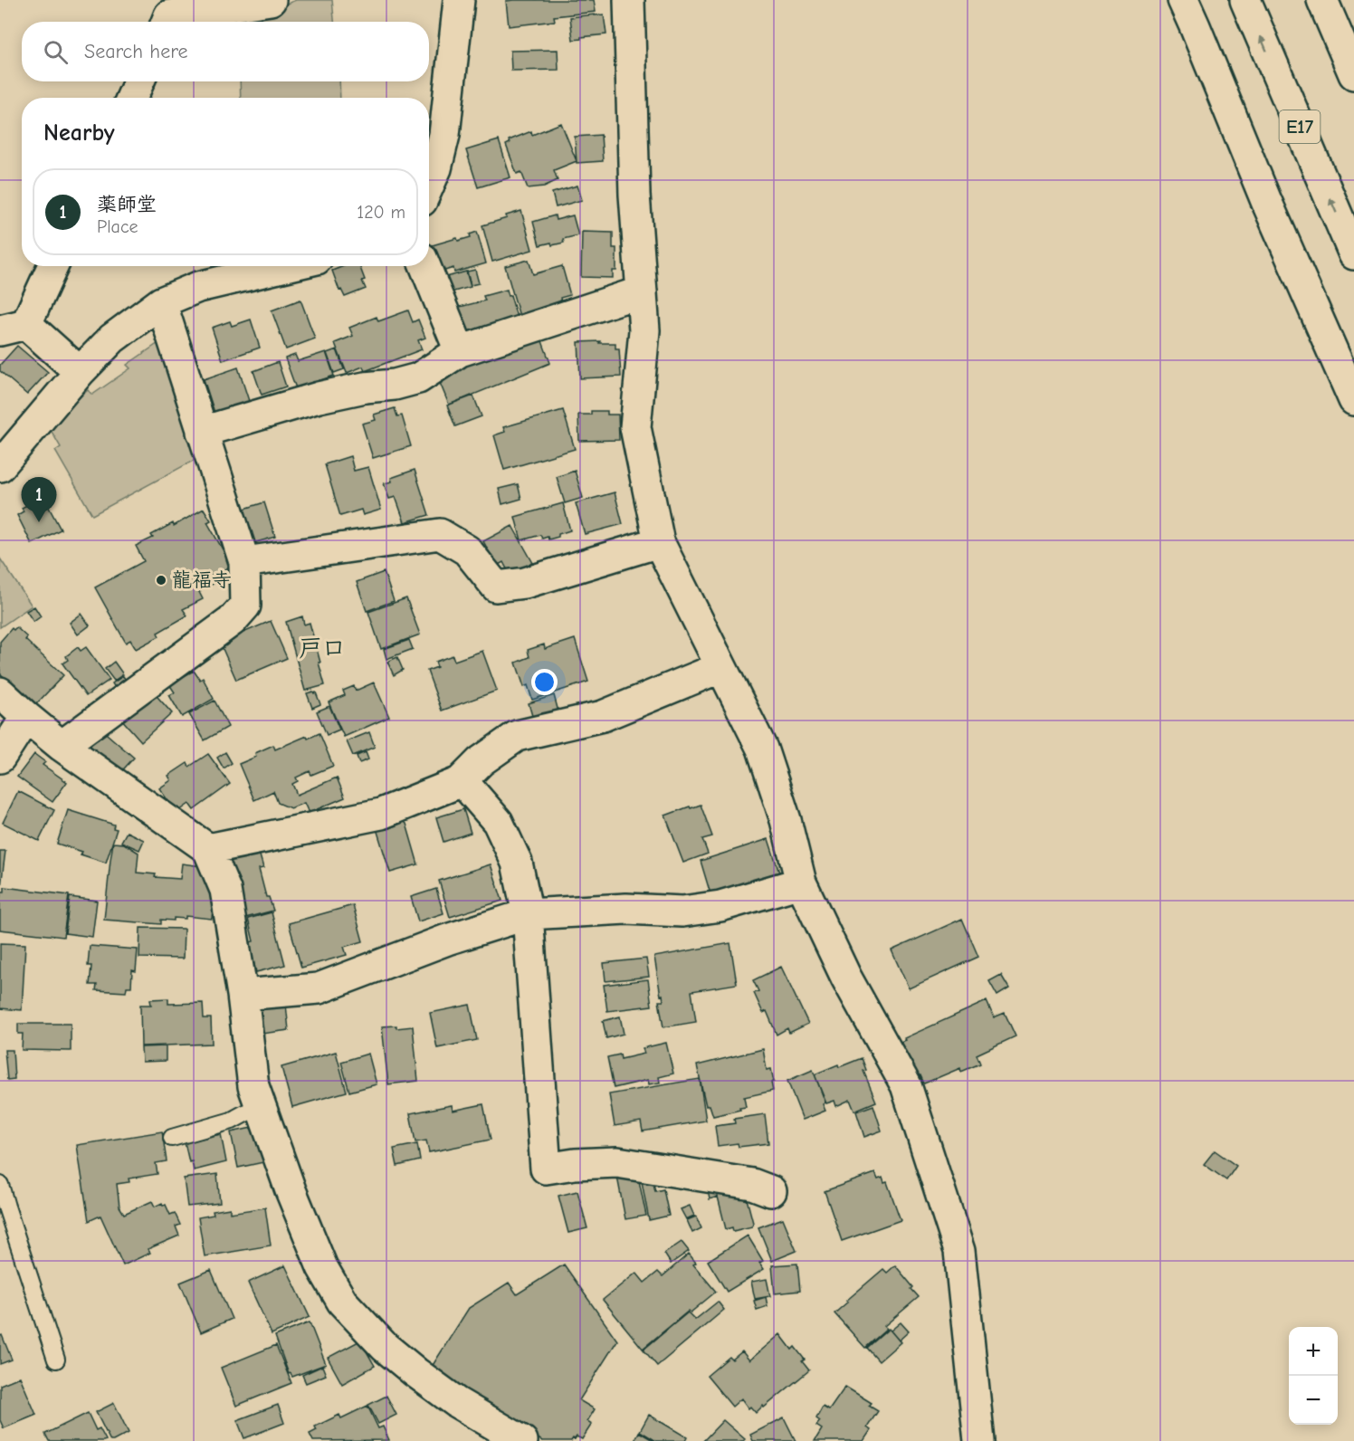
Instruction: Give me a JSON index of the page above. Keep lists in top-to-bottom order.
{
  "streets": {
    "main road": ["E17"]
  },
  "districts": ["戸口"],
  "places": ["龍福寺"],
  "page": {
    "search": "Search here",
    "heading": "Nearby",
    "list": [
      {
        "mark": "1",
        "name": "薬師堂",
        "note": "Place",
        "value": "120 m"
      }
    ],
    "pins": "1",
    "map_buttons": ["+", "−"]
  }
}
